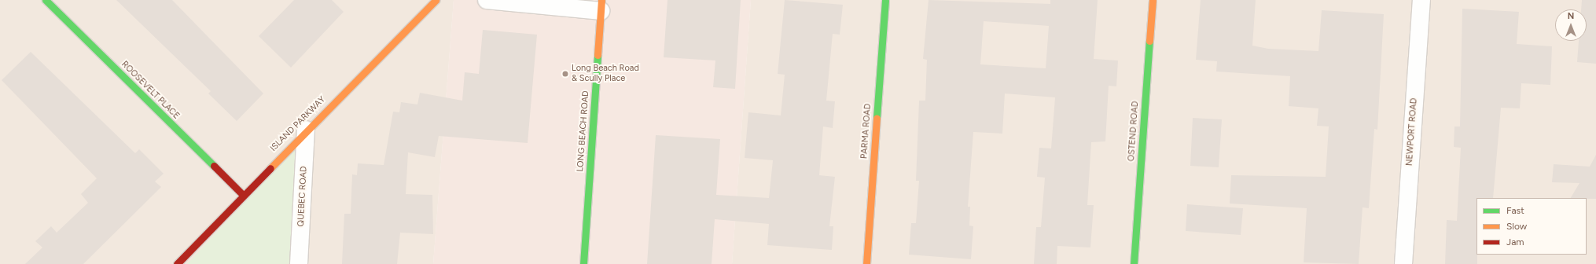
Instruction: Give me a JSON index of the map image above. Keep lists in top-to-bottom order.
{
  "streets": {
    "street": [
      "ROOSEVELT PLACE",
      "ISLAND PARKWAY",
      "LONG BEACH ROAD",
      "PARMA ROAD",
      "OSTEND ROAD",
      "NEWPORT ROAD",
      "QUEBEC ROAD"
    ]
  },
  "crossings": [
    ["ROOSEVELT PLACE", "ISLAND PARKWAY"],
    ["ISLAND PARKWAY", "QUEBEC ROAD"]
  ],
  "places": ["Long Beach Road & Scully Place"],
  "legend": ["Fast", "Slow", "Jam"],
  "north": "top"
}
